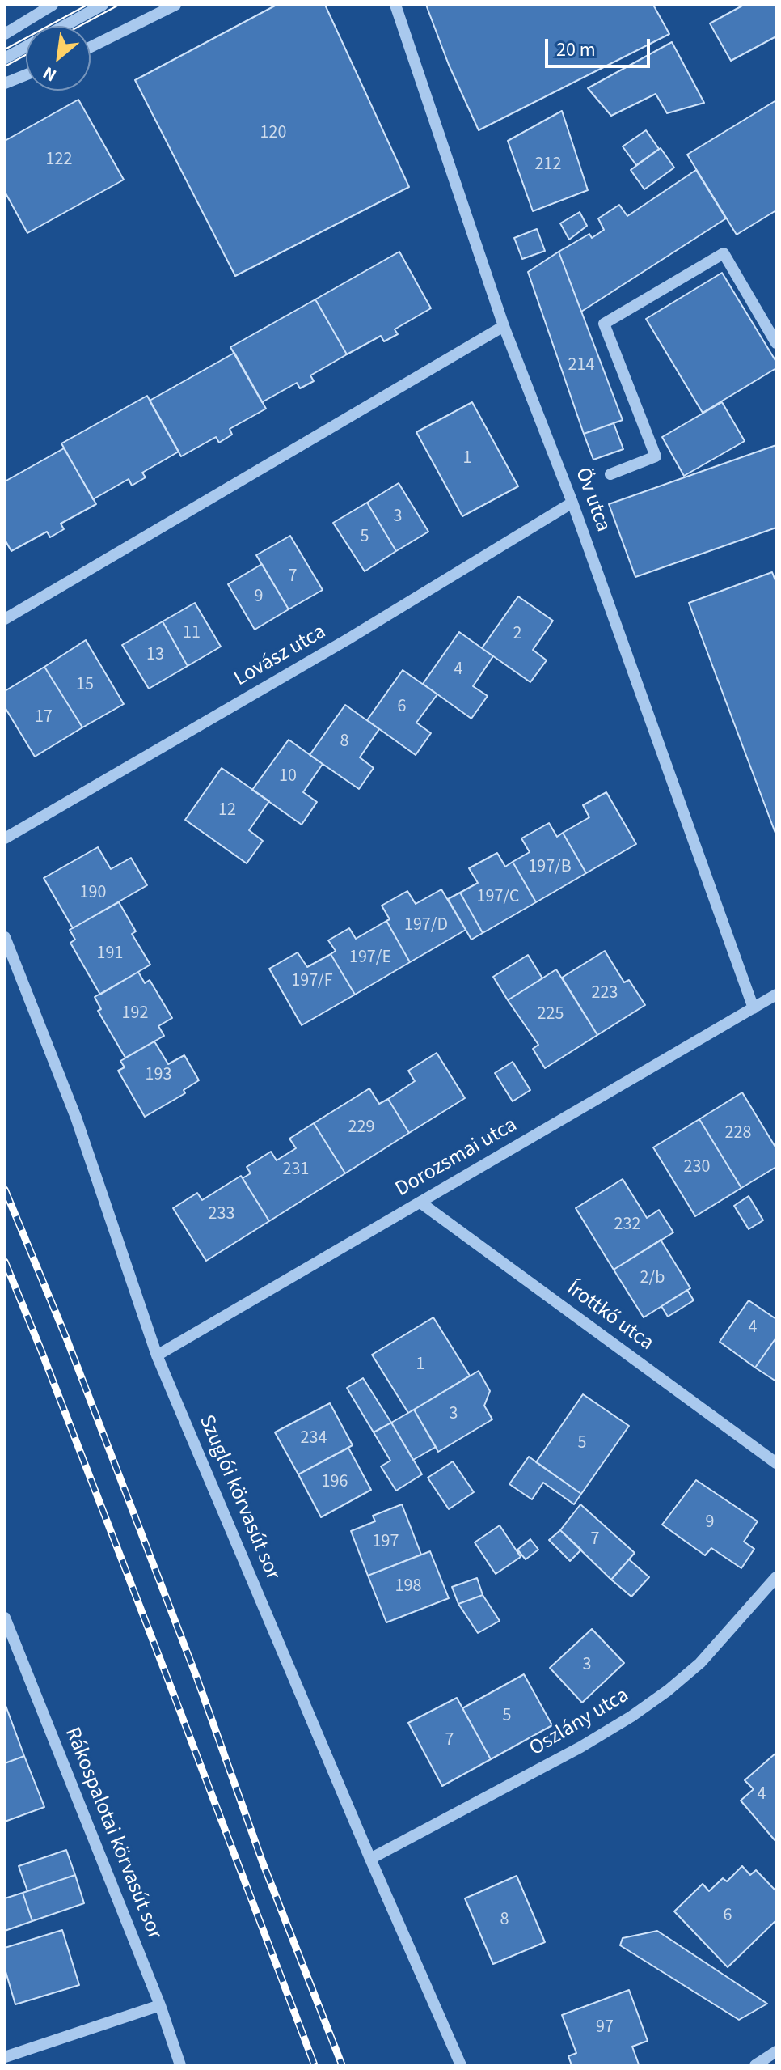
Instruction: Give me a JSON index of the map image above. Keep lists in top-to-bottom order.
{
  "streets": {
    "street": [
      "Öv utca",
      "Lovász utca",
      "Dorozsmai utca",
      "Írottkő utca",
      "Szuglói körvasút sor",
      "Oszlány utca",
      "Rákospalotai körvasút sor"
    ]
  },
  "crossings": [
    ["Öv utca", "Lovász utca"],
    ["Öv utca", "Dorozsmai utca"],
    ["Dorozsmai utca", "Írottkő utca"],
    ["Dorozsmai utca", "Szuglói körvasút sor"],
    ["Szuglói körvasút sor", "Oszlány utca"]
  ],
  "house_numbers": [
    "120",
    "122",
    "212",
    "214",
    "1",
    "3",
    "5",
    "7",
    "9",
    "11",
    "2",
    "13",
    "4",
    "15",
    "6",
    "17",
    "8",
    "10",
    "12",
    "197/B",
    "190",
    "197/C",
    "197/D",
    "191",
    "197/E",
    "197/F",
    "223",
    "192",
    "225",
    "193",
    "229",
    "228",
    "230",
    "231",
    "233",
    "232",
    "2/b",
    "4",
    "1",
    "3",
    "234",
    "5",
    "196",
    "9",
    "7",
    "197",
    "198",
    "3",
    "5",
    "7",
    "4",
    "6",
    "8",
    "97"
  ],
  "scale_bar": "20 m",
  "north": "bottom left"
}
